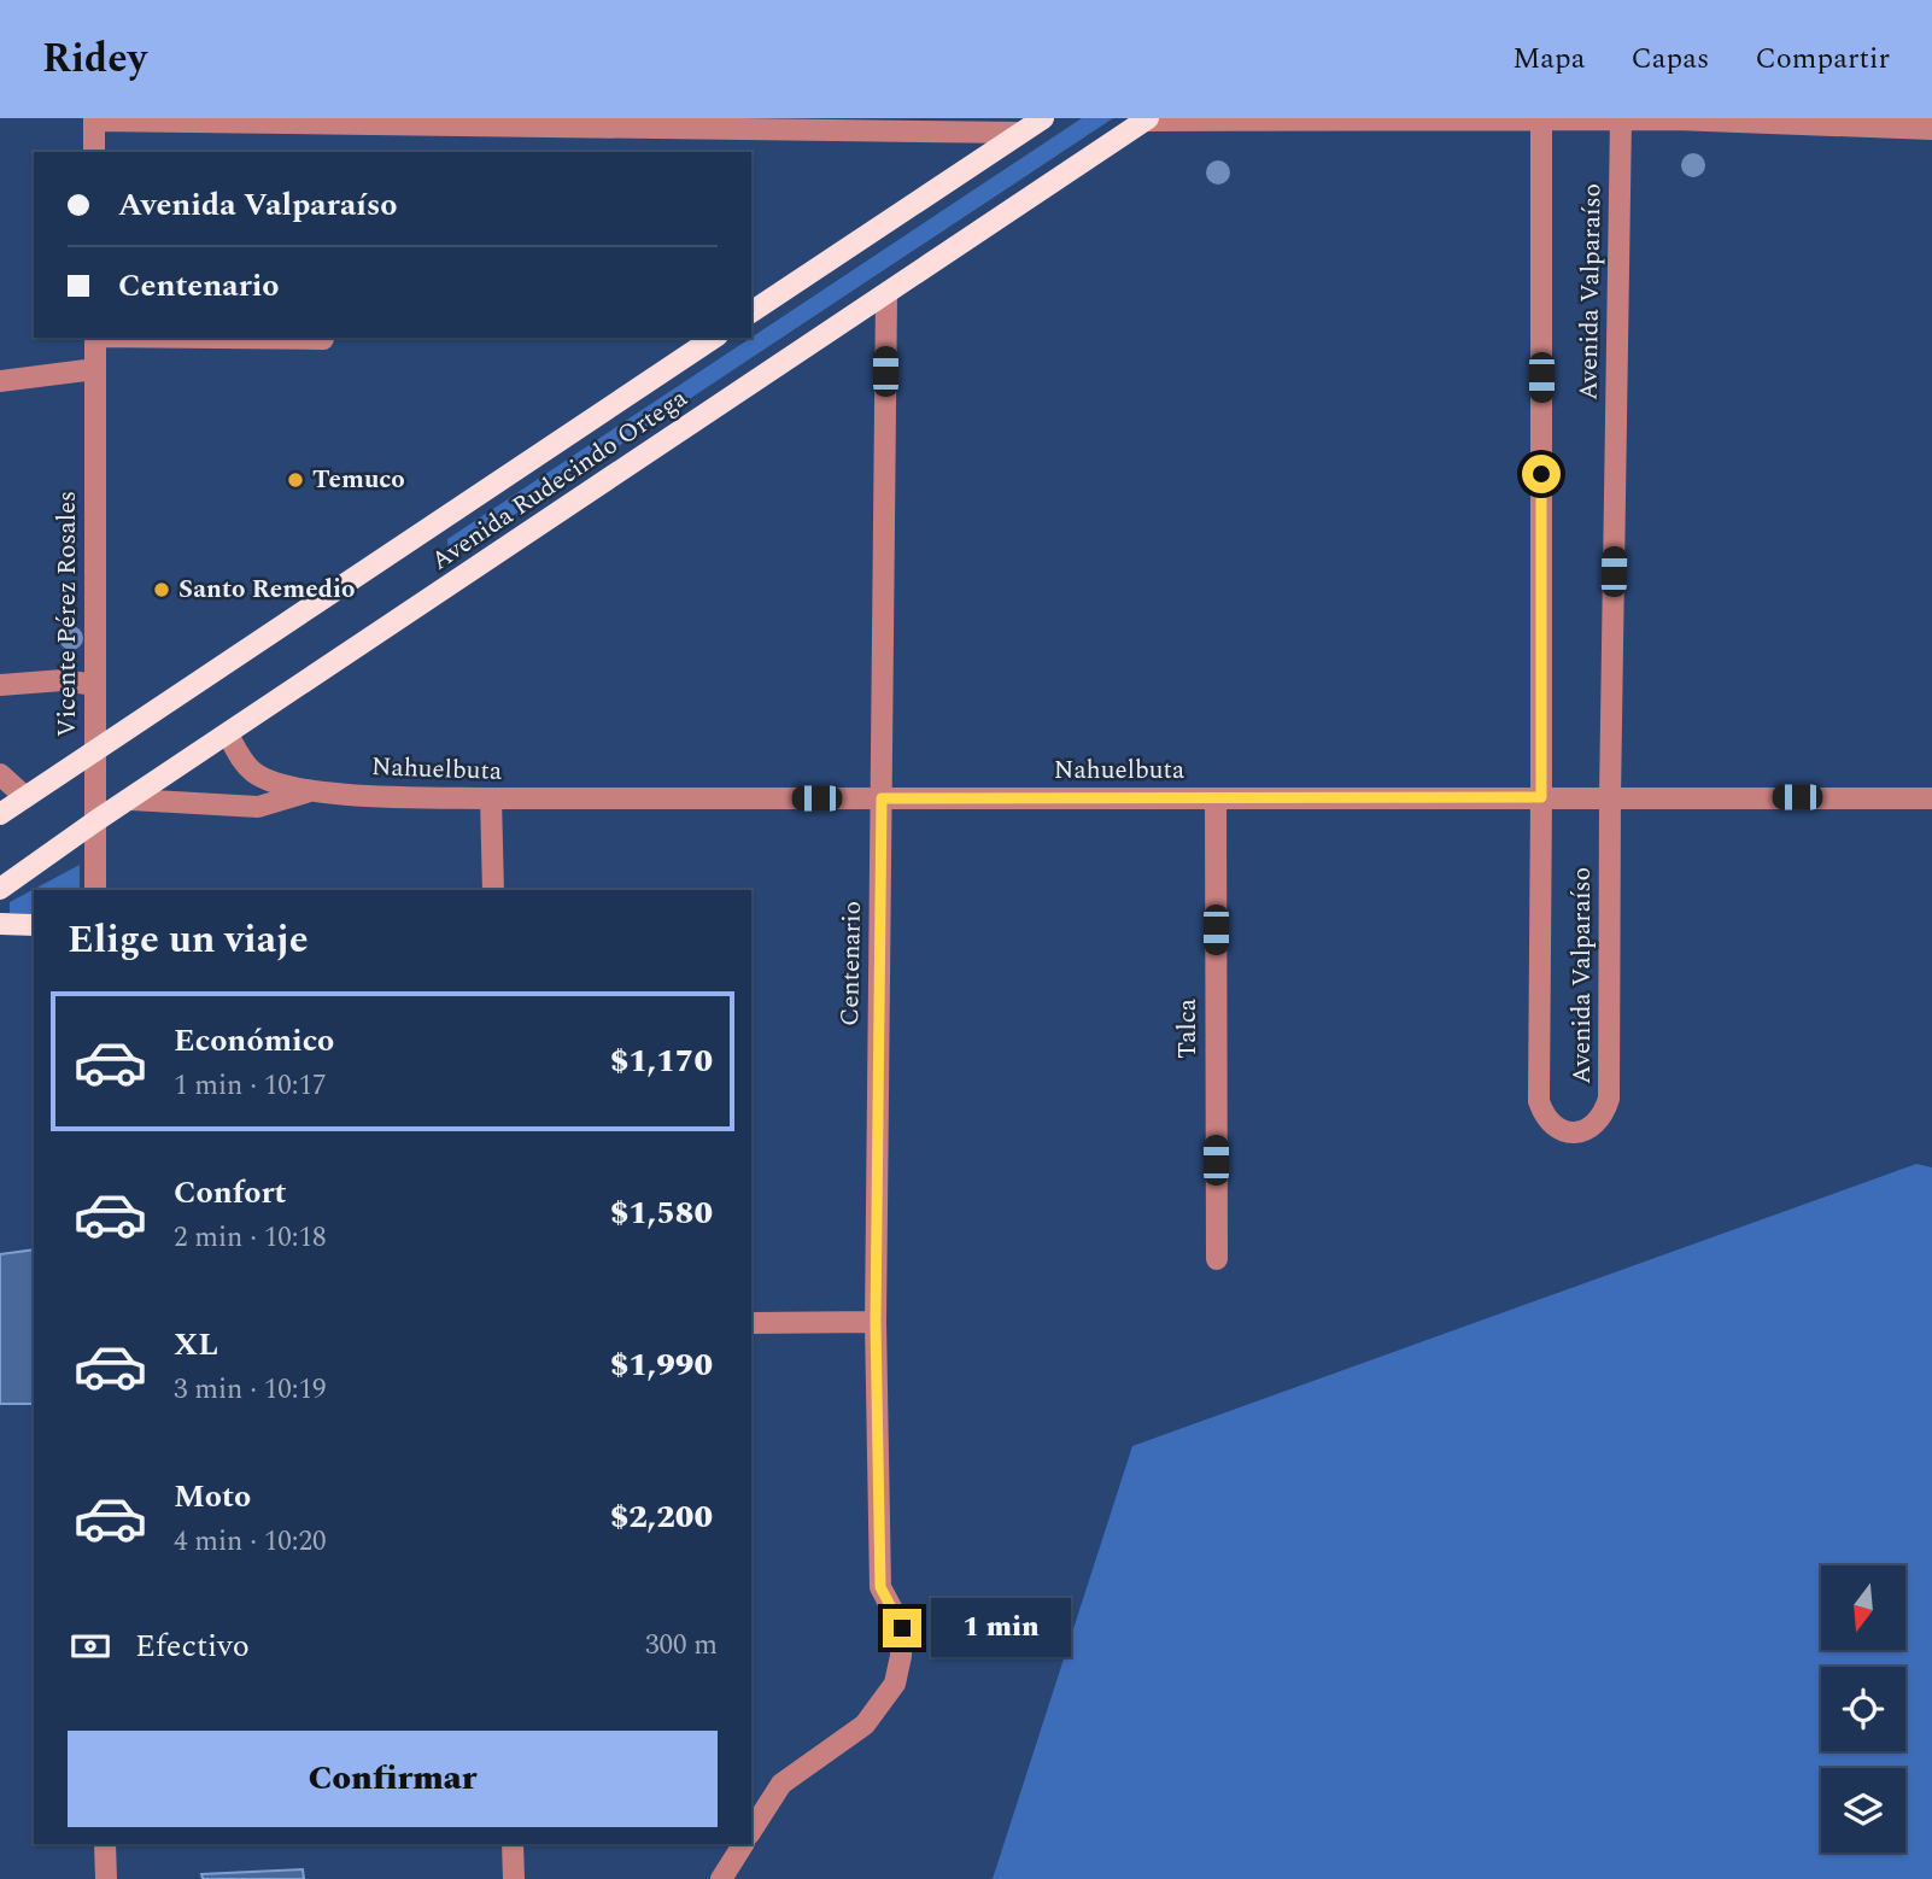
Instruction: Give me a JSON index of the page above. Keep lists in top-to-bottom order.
{
  "streets": {
    "main road": ["Avenida Rudecindo Ortega"],
    "street": [
      "Avenida Valparaíso",
      "Vicente Pérez Rosales",
      "Nahuelbuta",
      "Centenario",
      "Talca"
    ]
  },
  "crossings": [
    ["Avenida Valparaíso", "Nahuelbuta"],
    ["Avenida Rudecindo Ortega", "Vicente Pérez Rosales"],
    ["Avenida Rudecindo Ortega", "Nahuelbuta"],
    ["Avenida Rudecindo Ortega", "Centenario"],
    ["Nahuelbuta", "Centenario"],
    ["Nahuelbuta", "Talca"]
  ],
  "places": ["Temuco", "Santo Remedio"],
  "north": "bottom",
  "page": {
    "header": "Ridey",
    "nav": ["Mapa", "Capas", "Compartir"],
    "banner": ["Avenida Valparaíso", "Centenario"],
    "heading": "Elige un viaje",
    "list": [
      {
        "name": "Económico",
        "note": "1 min · 10:17",
        "value": "$1,170"
      },
      {
        "name": "Confort",
        "note": "2 min · 10:18",
        "value": "$1,580"
      },
      {
        "name": "XL",
        "note": "3 min · 10:19",
        "value": "$1,990"
      },
      {
        "name": "Moto",
        "note": "4 min · 10:20",
        "value": "$2,200"
      }
    ],
    "bubble": "1 min",
    "pay": ["Efectivo", "300 m"],
    "buttons": "Confirmar"
  }
}
